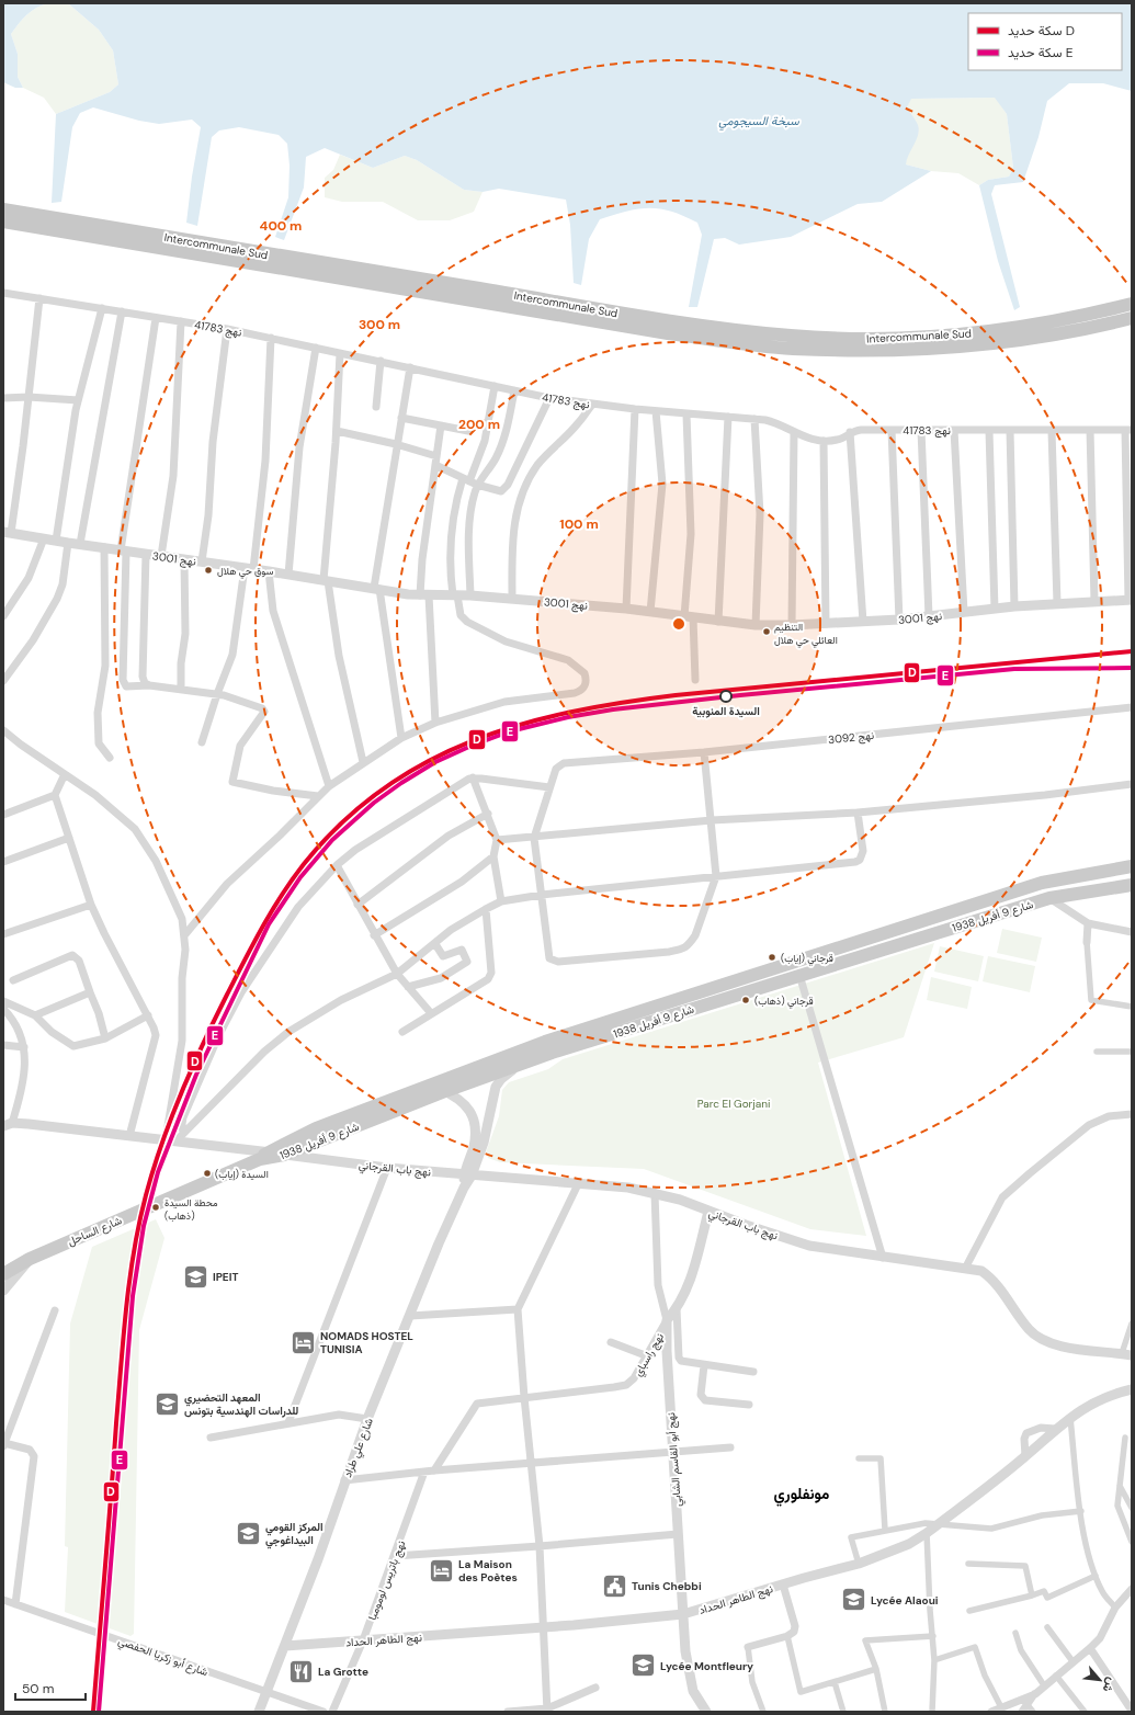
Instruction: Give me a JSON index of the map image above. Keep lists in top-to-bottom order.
{
  "streets": {
    "highway": ["Intercommunale Sud"],
    "main road": ["شارع 9 أفريل 1938", "شارع الساحل"],
    "street": [
      "نهج 41783",
      "نهج 3001",
      "نهج 3092",
      "نهج باب القرجاني",
      "نهج راسباي",
      "شارع علي طراد",
      "نهج أبو القاسم الشابي",
      "نهج باتريس لومومبا",
      "نهج الطاهر الحداد",
      "شارع أبو زكريا الحفصي"
    ]
  },
  "crossings": [
    ["شارع 9 أفريل 1938", "نهج باب القرجاني"],
    ["شارع 9 أفريل 1938", "شارع الساحل"],
    ["شارع 9 أفريل 1938", "شارع علي طراد"],
    ["نهج باب القرجاني", "نهج راسباي"],
    ["نهج باب القرجاني", "شارع علي طراد"],
    ["نهج راسباي", "نهج أبو القاسم الشابي"],
    ["شارع علي طراد", "نهج الطاهر الحداد"],
    ["شارع علي طراد", "شارع أبو زكريا الحفصي"],
    ["نهج أبو القاسم الشابي", "نهج الطاهر الحداد"],
    ["نهج باتريس لومومبا", "نهج الطاهر الحداد"]
  ],
  "districts": ["مونفلوري"],
  "water": ["سبخة السيجومي"],
  "parks": ["Parc El Gorjani"],
  "places": {
    "other": [
      "سوق حي هلال",
      "التنظيم العائلي حي هلال",
      "السيدة المنوبية",
      "قرجاني (إياب)",
      "قرجاني (ذهاب)",
      "السيدة (إياب)",
      "محطة السيدة (ذهاب)"
    ],
    "school or university": [
      "IPEIT",
      "المعهد التحضيري للدراسات الهندسية بتونس",
      "المركز القومي البيداغوجي",
      "Lycée Alaoui",
      "Lycée Montfleury"
    ],
    "hotel": ["NOMADS HOSTEL TUNISIA", "La Maison des Poètes"],
    "public building": ["Tunis Chebbi"],
    "restaurant": ["La Grotte"]
  },
  "lines": ["rail line D", "rail line E"],
  "legend": ["سكة حديد D", "سكة حديد E"],
  "scale_bar": "50 m",
  "north": "bottom right",
  "rings": [
    "400 m",
    "300 m",
    "200 m",
    "100 m"
  ]
}
